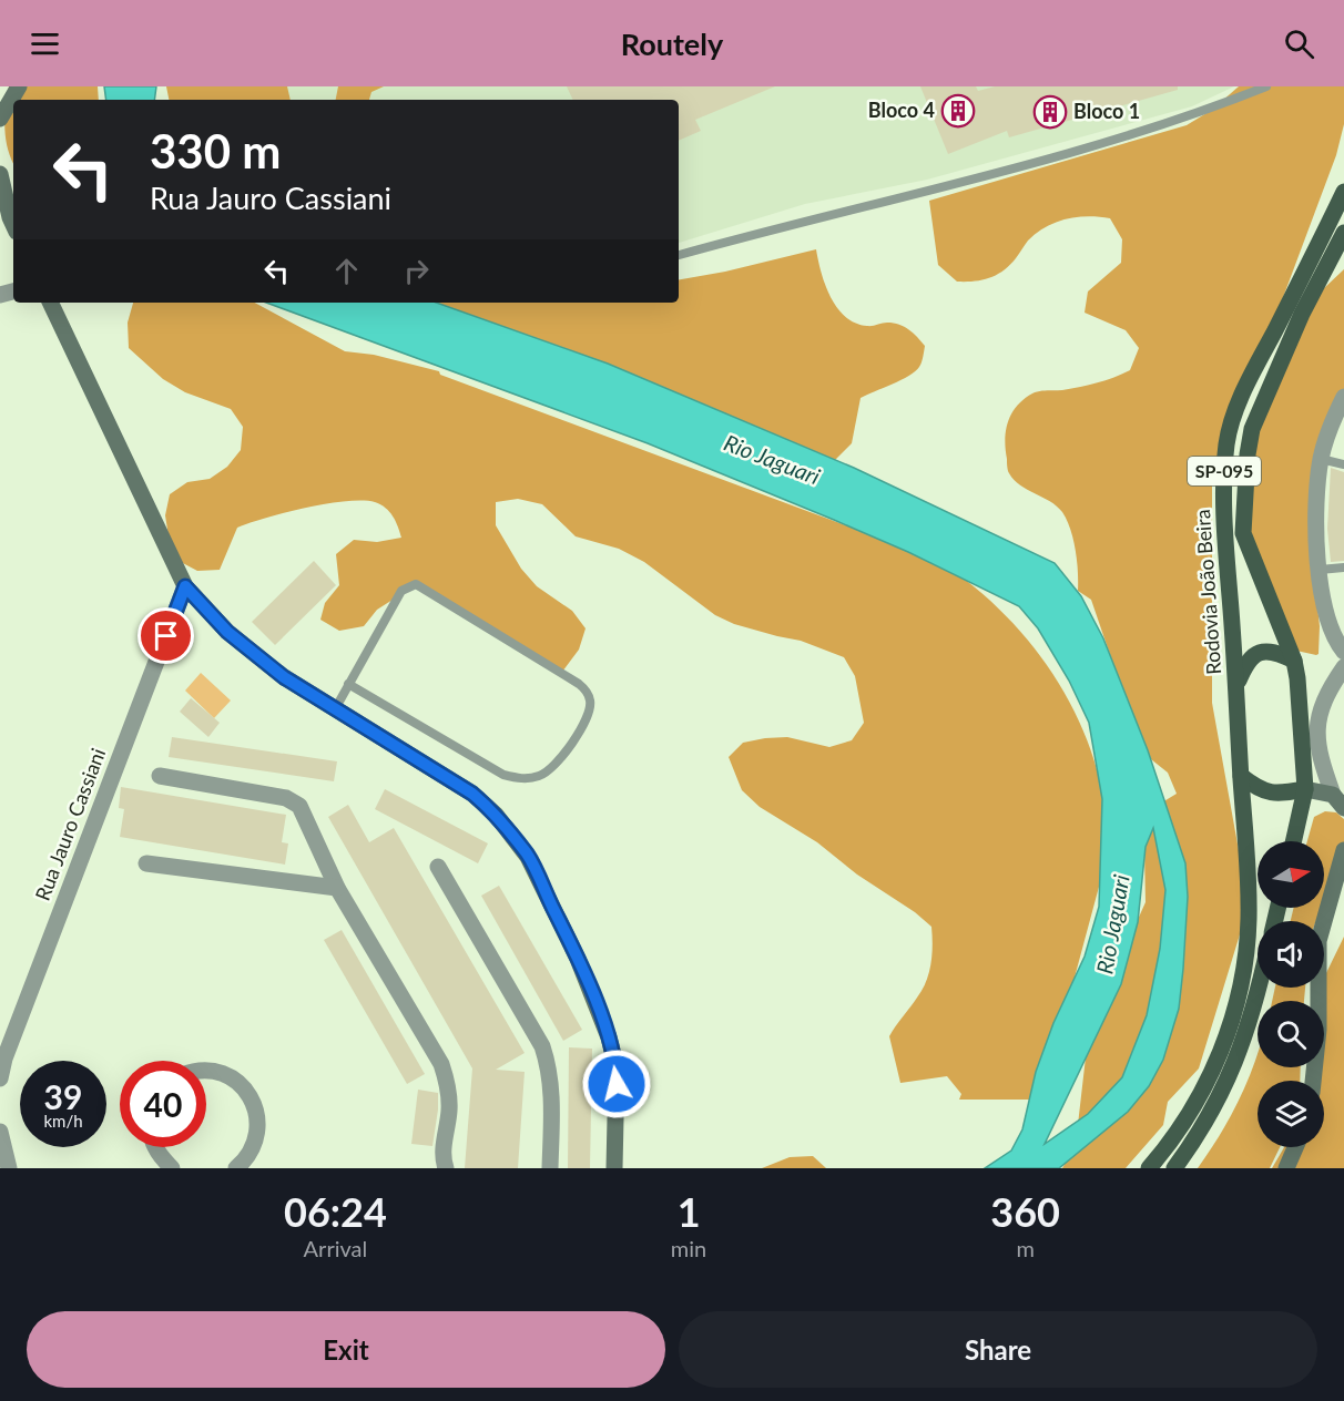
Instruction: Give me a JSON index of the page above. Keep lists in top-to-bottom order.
{
  "streets": {
    "main road": ["SP-095", "Rodovia João Beira"],
    "street": ["Rua Jauro Cassiani"]
  },
  "crossings": [
    ["SP-095", "Rodovia João Beira"]
  ],
  "water": ["Rio Jaguari"],
  "places": {
    "building": ["Bloco 4", "Bloco 1"]
  },
  "north": "right",
  "page": {
    "header": "Routely",
    "turn": ["330 m", "Rua Jauro Cassiani"],
    "speed": "39 km/h",
    "limit": "40",
    "eta": [
      "06:24",
      "Arrival",
      "1",
      "min",
      "360",
      "m"
    ],
    "buttons": ["Exit", "Share"]
  }
}
